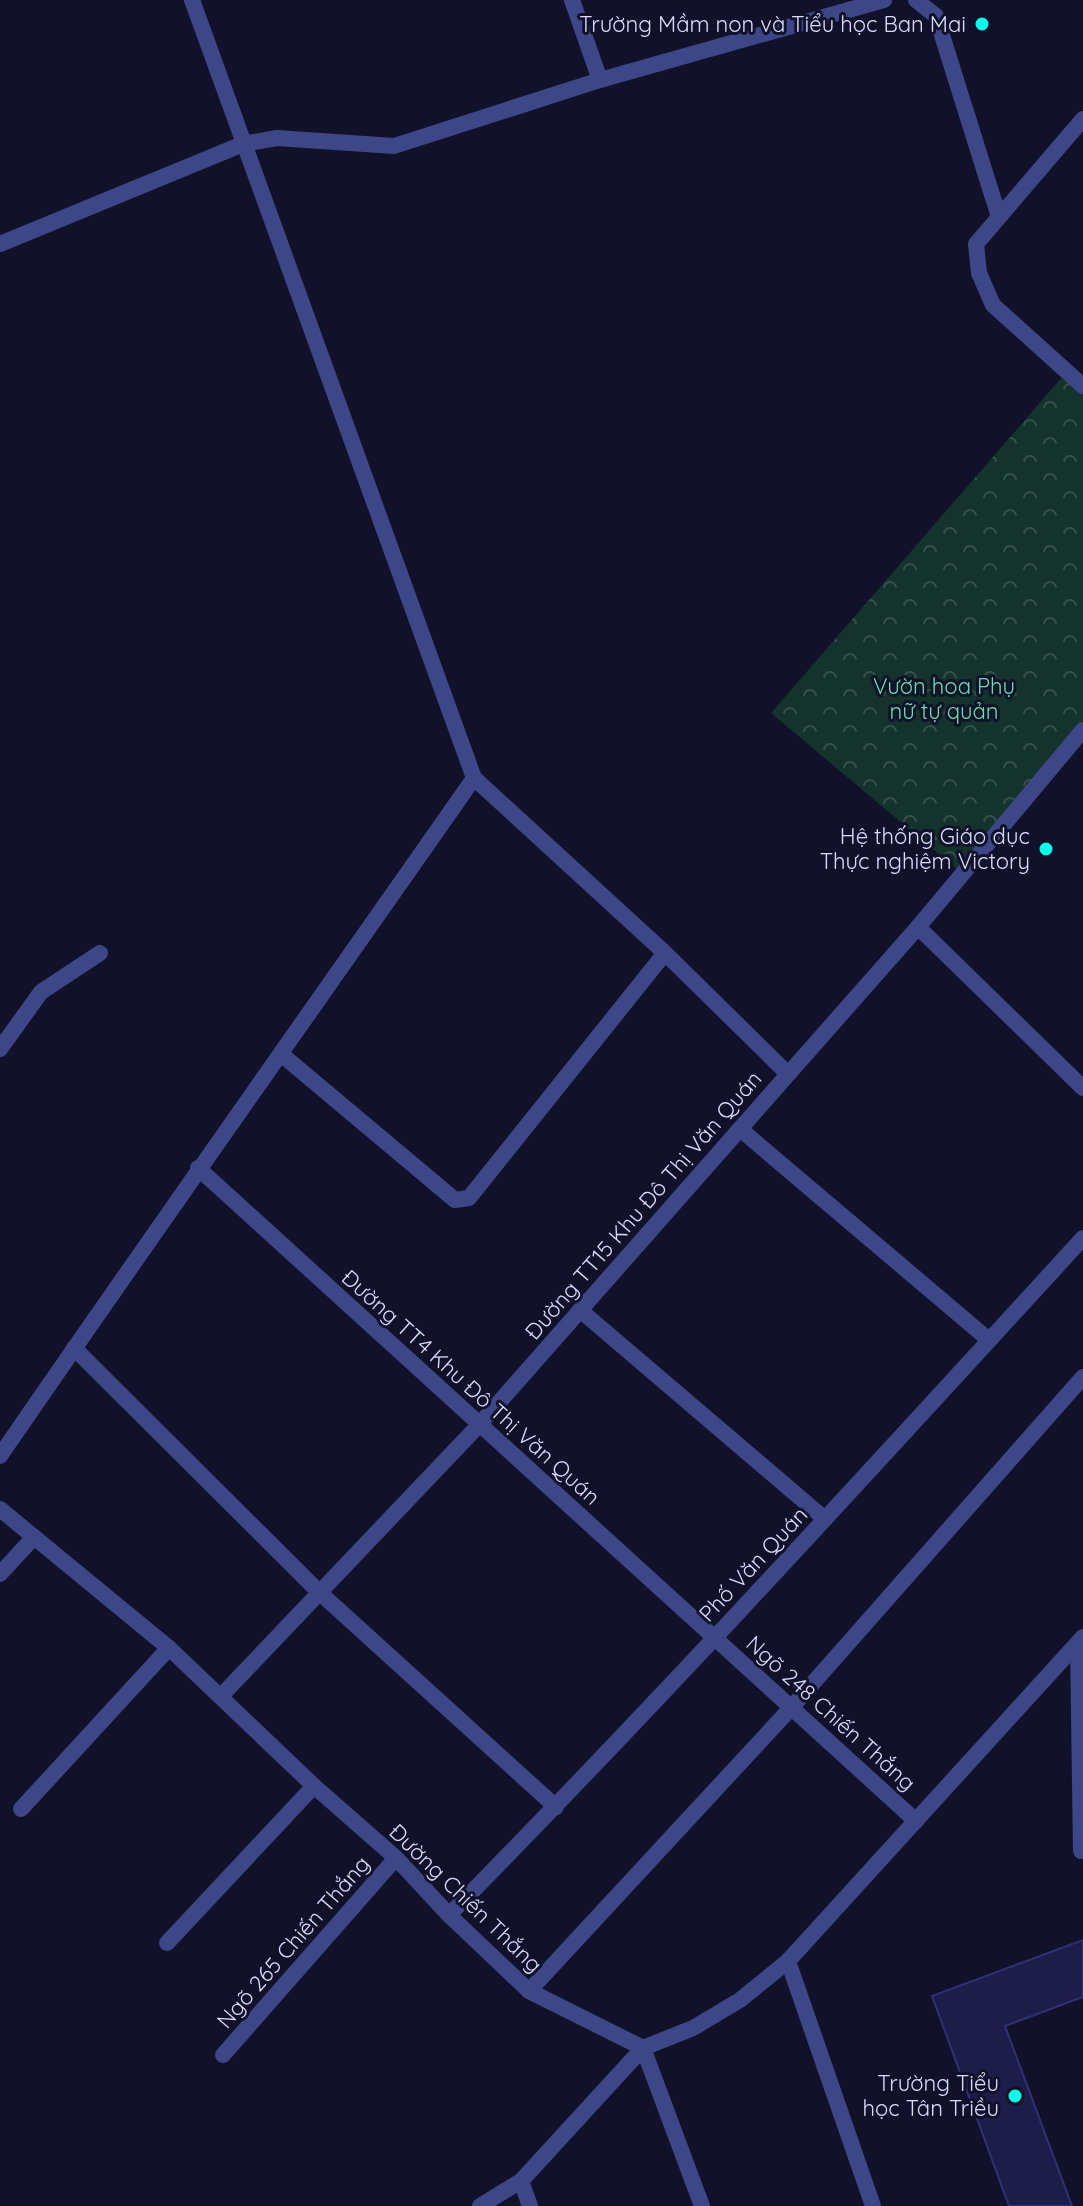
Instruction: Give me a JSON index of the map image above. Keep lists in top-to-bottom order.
{
  "streets": {
    "street": [
      "Đường TT15 Khu Đô Thị Văn Quán",
      "Đường TT4 Khu Đô Thị Văn Quán",
      "Phố Văn Quán",
      "Ngõ 248 Chiến Thắng",
      "Đường Chiến Thắng",
      "Ngõ 265 Chiến Thắng"
    ]
  },
  "crossings": [
    ["Đường TT15 Khu Đô Thị Văn Quán", "Đường TT4 Khu Đô Thị Văn Quán"],
    ["Đường TT15 Khu Đô Thị Văn Quán", "Đường Chiến Thắng"],
    ["Đường TT4 Khu Đô Thị Văn Quán", "Phố Văn Quán"],
    ["Đường TT4 Khu Đô Thị Văn Quán", "Ngõ 248 Chiến Thắng"],
    ["Phố Văn Quán", "Ngõ 248 Chiến Thắng"],
    ["Phố Văn Quán", "Đường Chiến Thắng"],
    ["Đường Chiến Thắng", "Ngõ 265 Chiến Thắng"]
  ],
  "parks": ["Vườn hoa Phụ nữ tự quản"],
  "places": ["Trường Mầm non và Tiểu học Ban Mai", "Hệ thống Giáo dục Thực nghiệm Victory", "Trường Tiểu học Tân Triều"]
}
